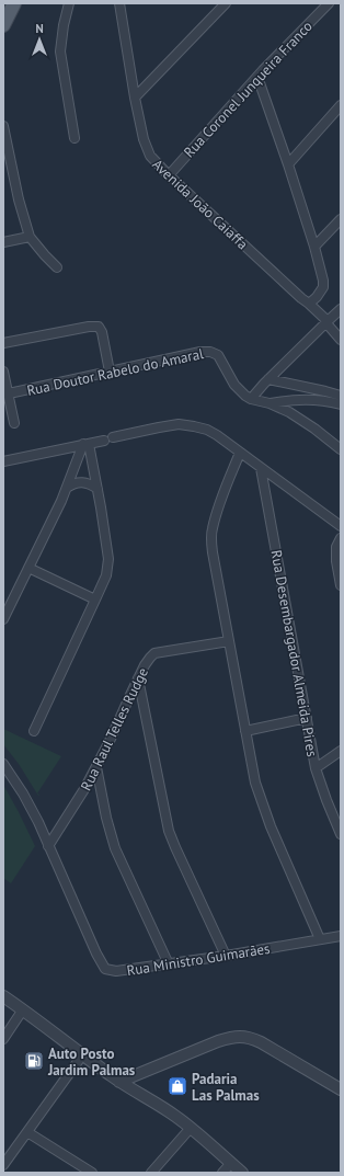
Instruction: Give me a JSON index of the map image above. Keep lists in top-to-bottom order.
{
  "streets": {
    "street": [
      "Rua Coronel Junqueira Franco",
      "Avenida João Caiaffa",
      "Rua Doutor Rabelo do Amaral",
      "Rua Desembargador Almeida Pires",
      "Rua Raul Telles Rudge",
      "Rua Ministro Guimarães"
    ]
  },
  "crossings": [
    ["Rua Coronel Junqueira Franco", "Avenida João Caiaffa"],
    ["Rua Raul Telles Rudge", "Rua Ministro Guimarães"]
  ],
  "places": {
    "fuel station": ["Auto Posto Jardim Palmas"],
    "shop": ["Padaria Las Palmas"]
  },
  "north": "top"
}
